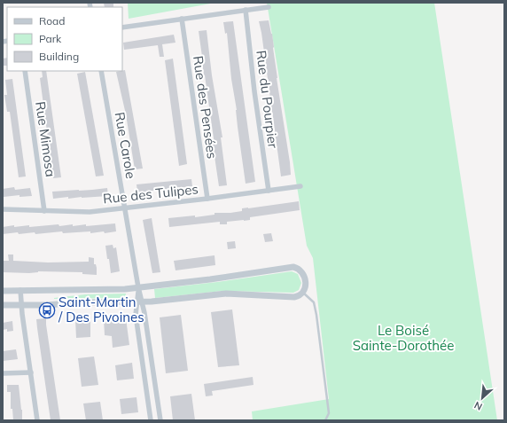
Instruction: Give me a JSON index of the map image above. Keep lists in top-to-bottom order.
{
  "streets": {
    "street": [
      "Rue du Pourpier",
      "Rue des Pensées",
      "Rue Mimosa",
      "Rue Carole",
      "Rue des Tulipes"
    ]
  },
  "crossings": [
    ["Rue du Pourpier", "Rue des Tulipes"],
    ["Rue des Pensées", "Rue des Tulipes"],
    ["Rue Mimosa", "Rue des Tulipes"],
    ["Rue Carole", "Rue des Tulipes"]
  ],
  "parks": ["Le Boisé Sainte-Dorothée"],
  "places": {
    "bus stop": ["Saint-Martin / Des Pivoines"]
  },
  "legend": ["Road", "Park", "Building"],
  "north": "bottom left"
}
